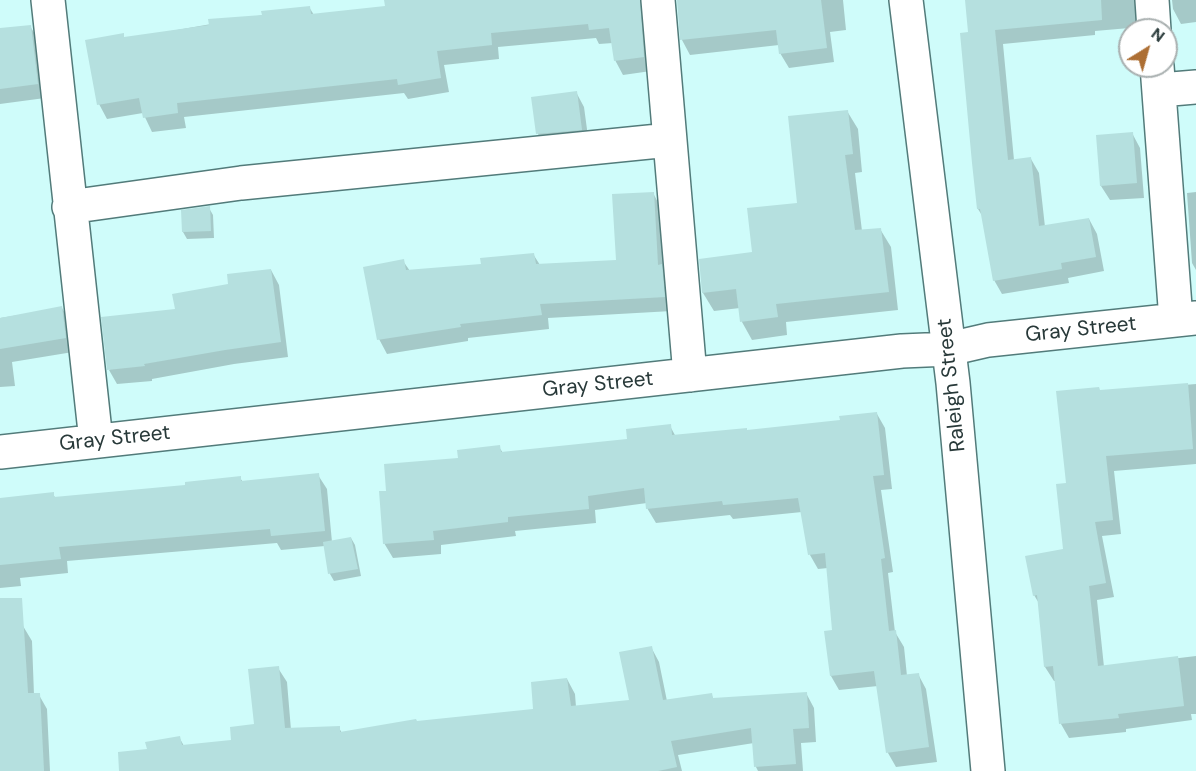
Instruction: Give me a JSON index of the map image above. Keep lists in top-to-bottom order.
{
  "streets": {
    "street": ["Gray Street", "Raleigh Street"]
  },
  "crossings": [
    ["Gray Street", "Raleigh Street"]
  ],
  "north": "top right"
}
